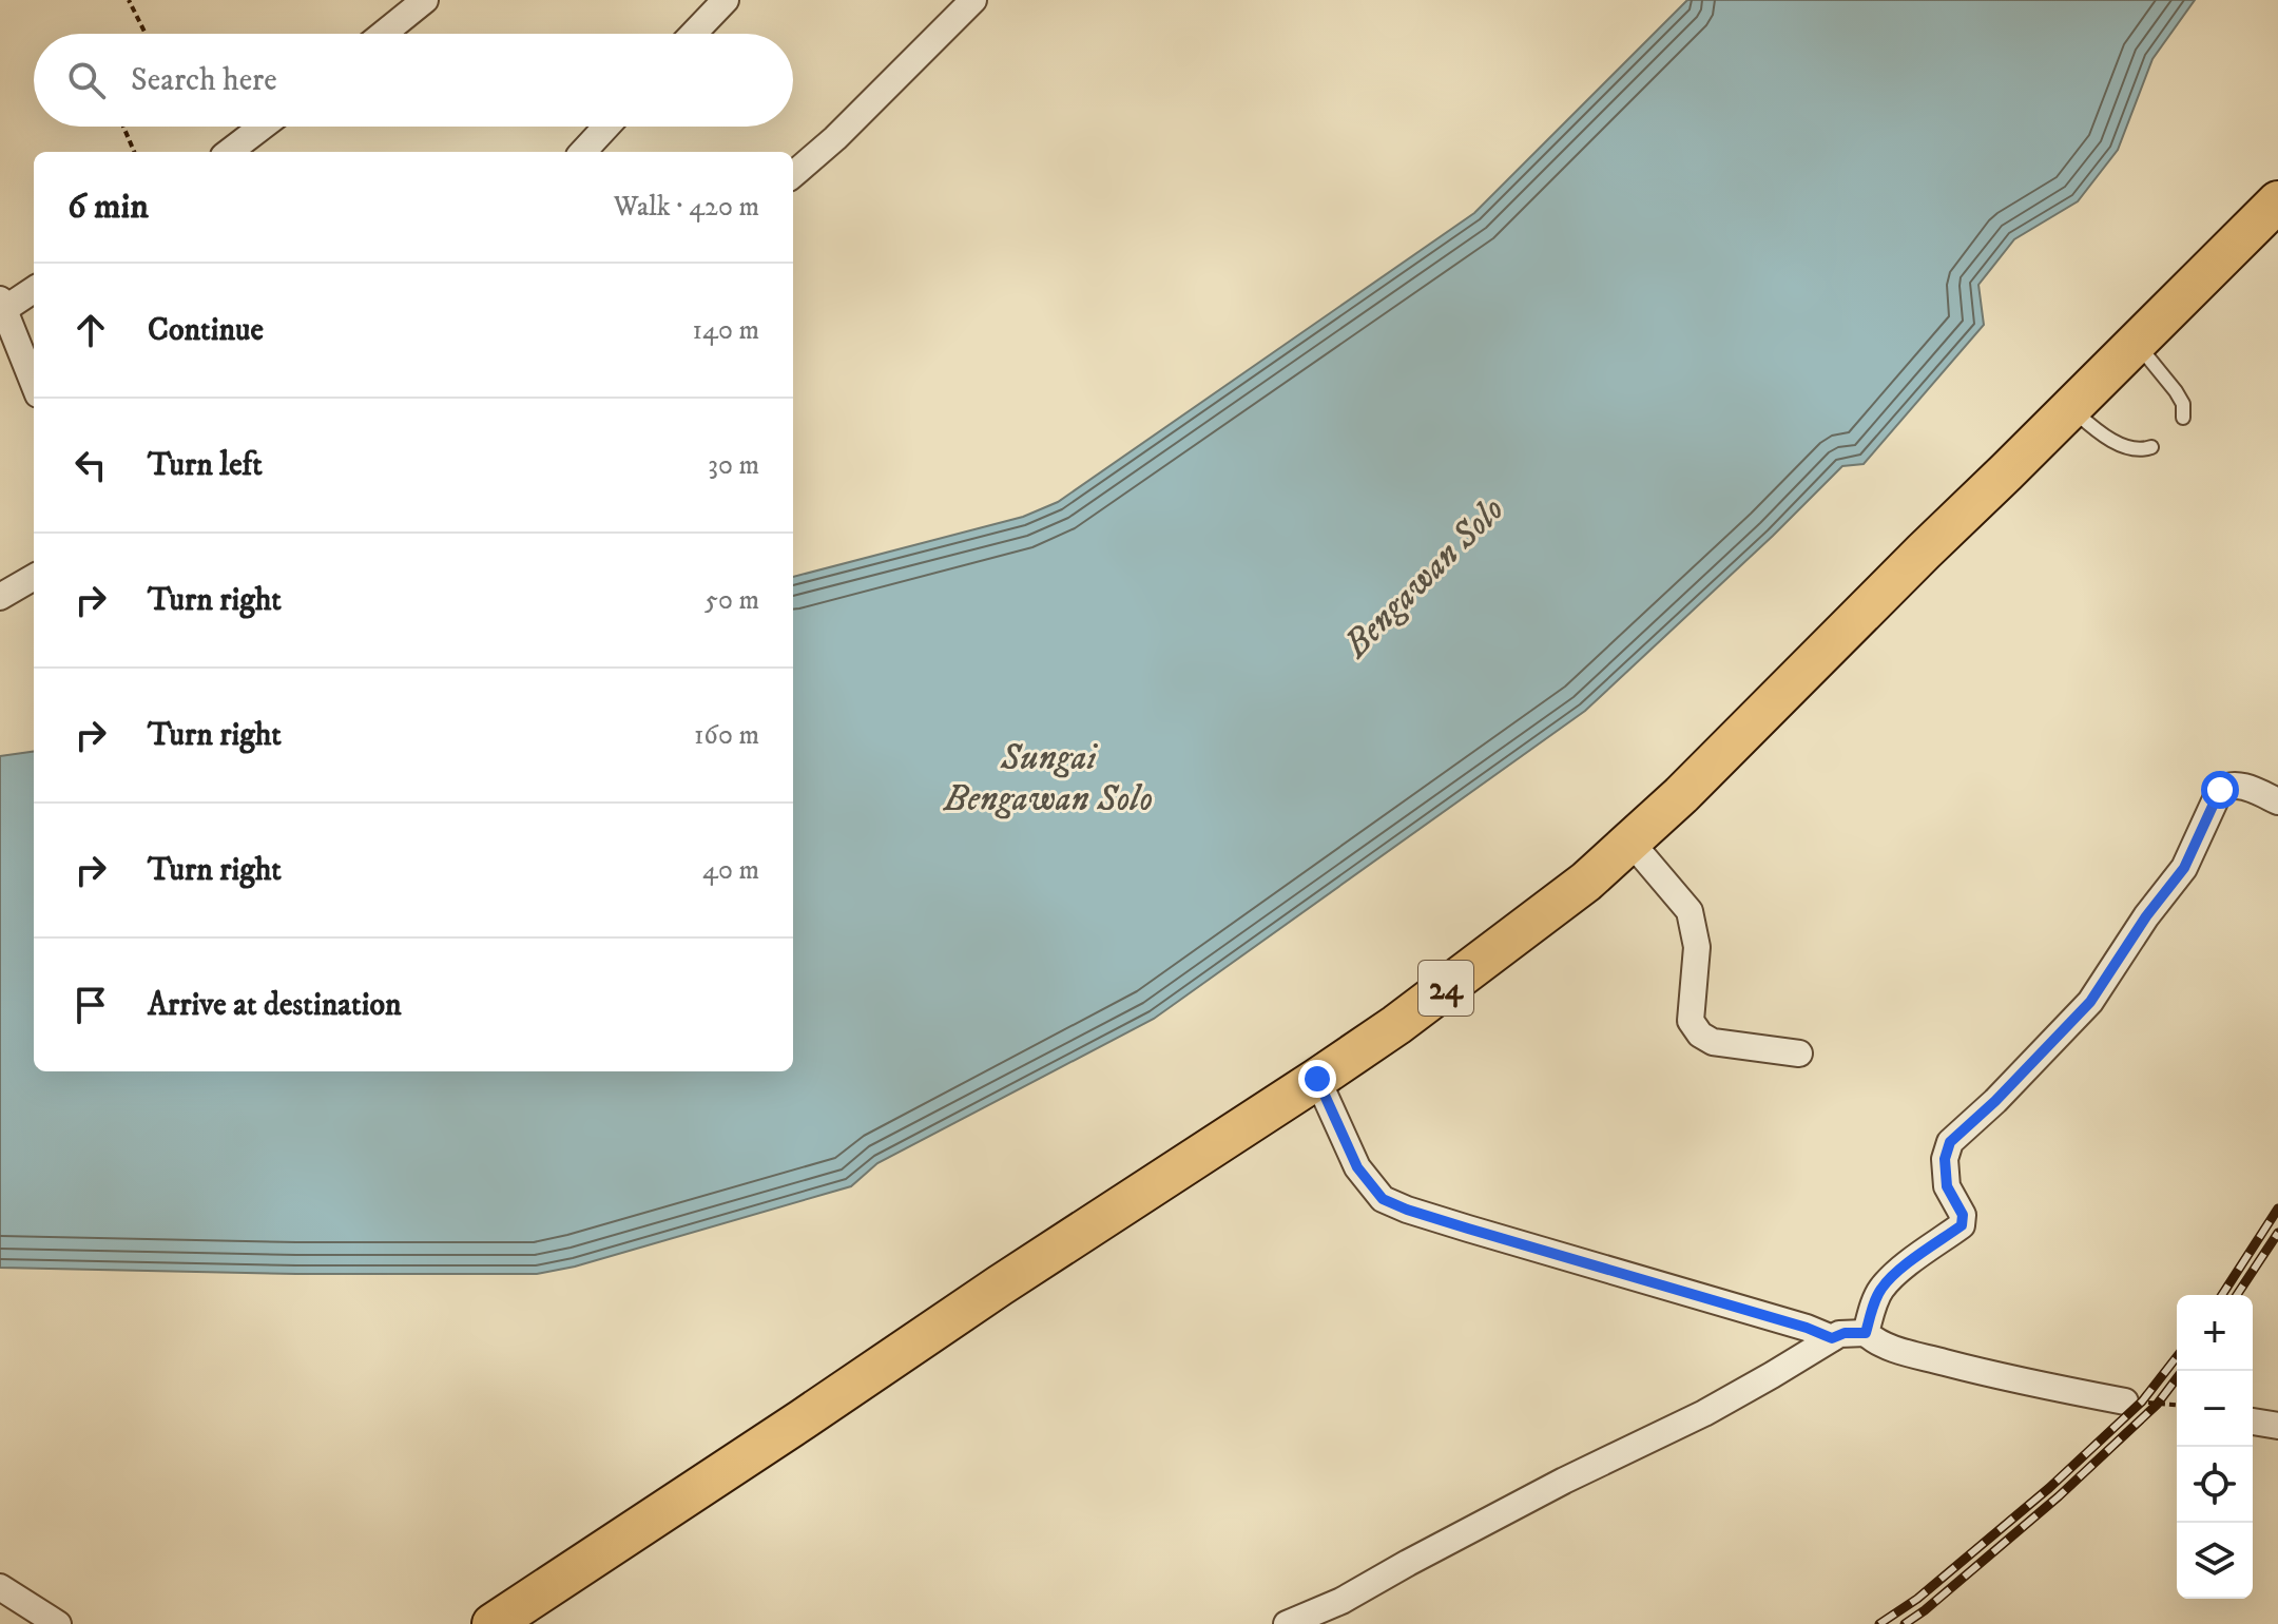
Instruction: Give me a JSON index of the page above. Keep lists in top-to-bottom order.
{
  "streets": {
    "highway": ["24"]
  },
  "water": ["Bengawan Solo", "Sungai Bengawan Solo"],
  "page": {
    "search": "Search here",
    "heading": ["6 min", "Walk · 420 m"],
    "list": [
      ["Continue", "140 m"],
      ["Turn left", "30 m"],
      ["Turn right", "50 m"],
      ["Turn right", "160 m"],
      ["Turn right", "40 m"],
      "Arrive at destination"
    ],
    "map_buttons": ["+", "−"]
  }
}
